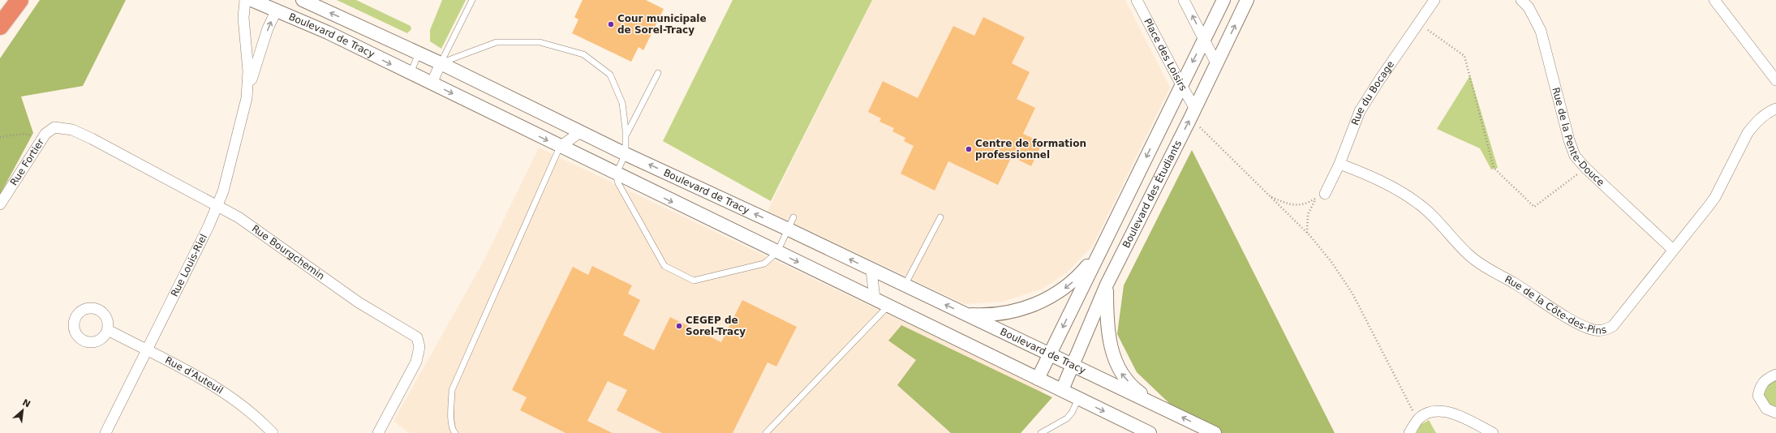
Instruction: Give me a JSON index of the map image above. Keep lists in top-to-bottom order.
{
  "streets": {
    "street": [
      "Boulevard de Tracy",
      "Place des Loisirs",
      "Rue du Bocage",
      "Rue de la Pente-Douce",
      "Rue Fortier",
      "Boulevard des Étudiants",
      "Rue Bourgchemin",
      "Rue Louis-Riel",
      "Rue de la Côte-des-Pins",
      "Rue d'Auteuil"
    ]
  },
  "crossings": [
    ["Boulevard de Tracy", "Boulevard des Étudiants"],
    ["Boulevard de Tracy", "Rue Louis-Riel"],
    ["Place des Loisirs", "Boulevard des Étudiants"],
    ["Rue du Bocage", "Rue de la Côte-des-Pins"],
    ["Rue de la Pente-Douce", "Rue de la Côte-des-Pins"],
    ["Rue Fortier", "Rue Bourgchemin"],
    ["Rue Bourgchemin", "Rue Louis-Riel"],
    ["Rue Louis-Riel", "Rue d'Auteuil"]
  ],
  "places": ["Cour municipale de Sorel-Tracy", "Centre de formation professionnel", "CEGEP de Sorel-Tracy"],
  "north": "top right"
}
